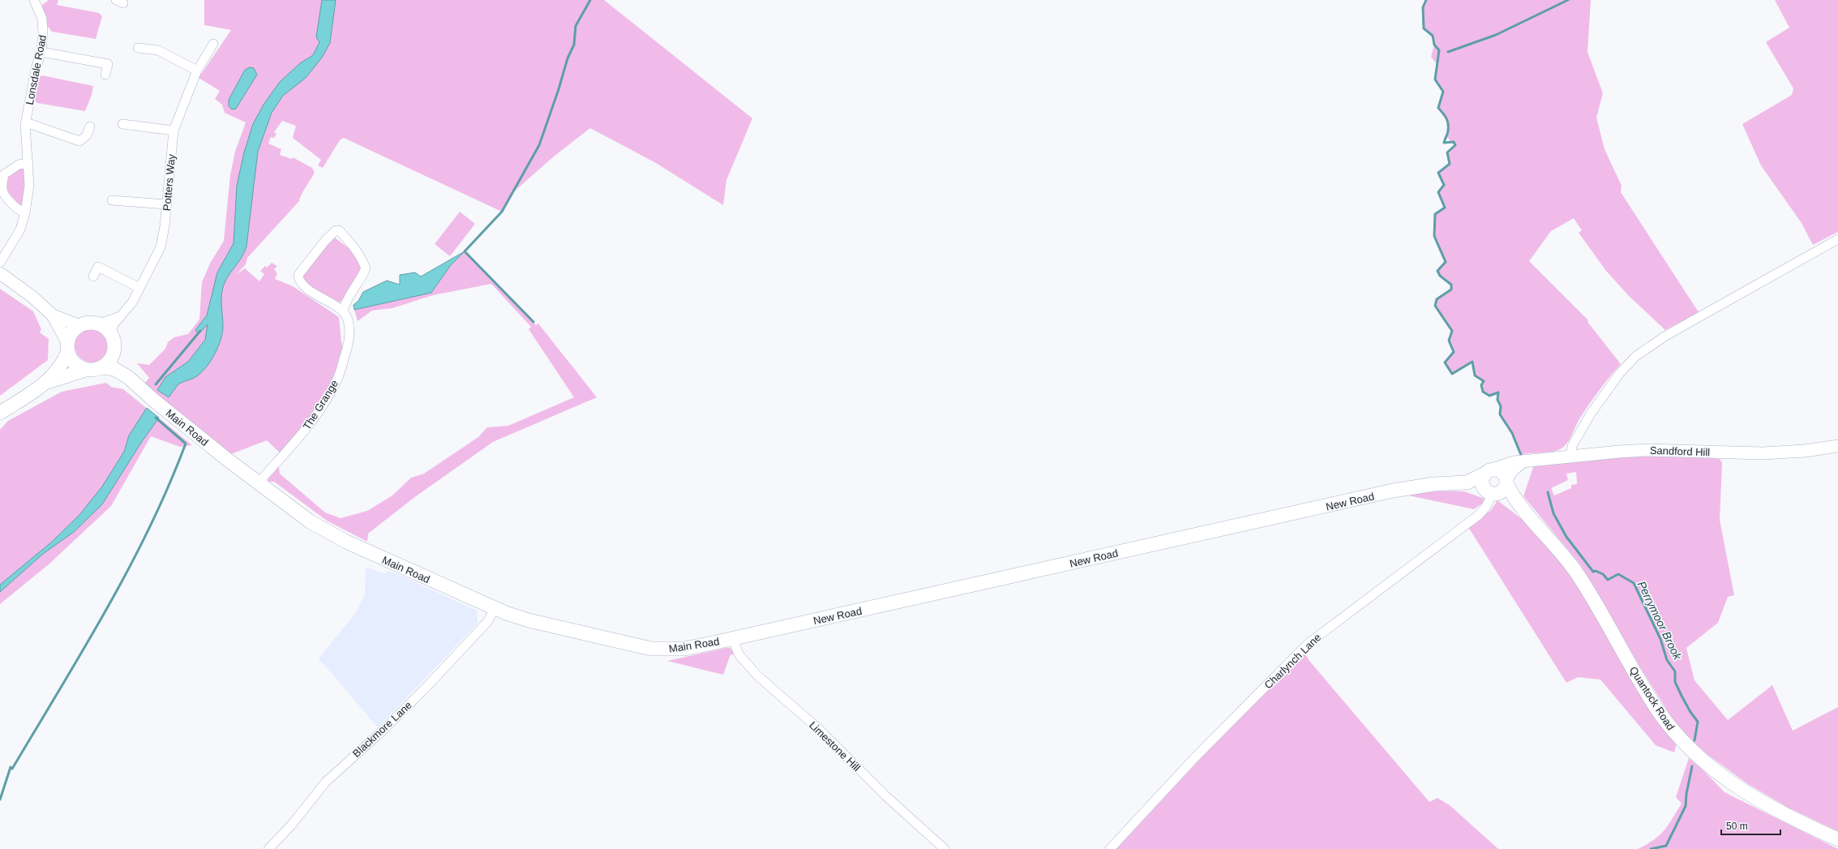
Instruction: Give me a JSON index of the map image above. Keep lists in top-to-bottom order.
{
  "streets": {
    "main road": [
      "Main Road",
      "Sandford Hill",
      "New Road",
      "Quantock Road"
    ],
    "street": [
      "Lonsdale Road",
      "Potters Way",
      "The Grange",
      "Charlynch Lane",
      "Blackmore Lane",
      "Limestone Hill"
    ]
  },
  "crossings": [
    ["Potters Way", "Main Road"],
    ["The Grange", "Main Road"],
    ["Main Road", "New Road"],
    ["Main Road", "Blackmore Lane"],
    ["Main Road", "Limestone Hill"],
    ["Sandford Hill", "New Road"],
    ["New Road", "Charlynch Lane"],
    ["New Road", "Quantock Road"],
    ["New Road", "Limestone Hill"],
    ["Charlynch Lane", "Quantock Road"]
  ],
  "water": ["Perrymoor Brook"],
  "scale_bar": "50 m"
}
